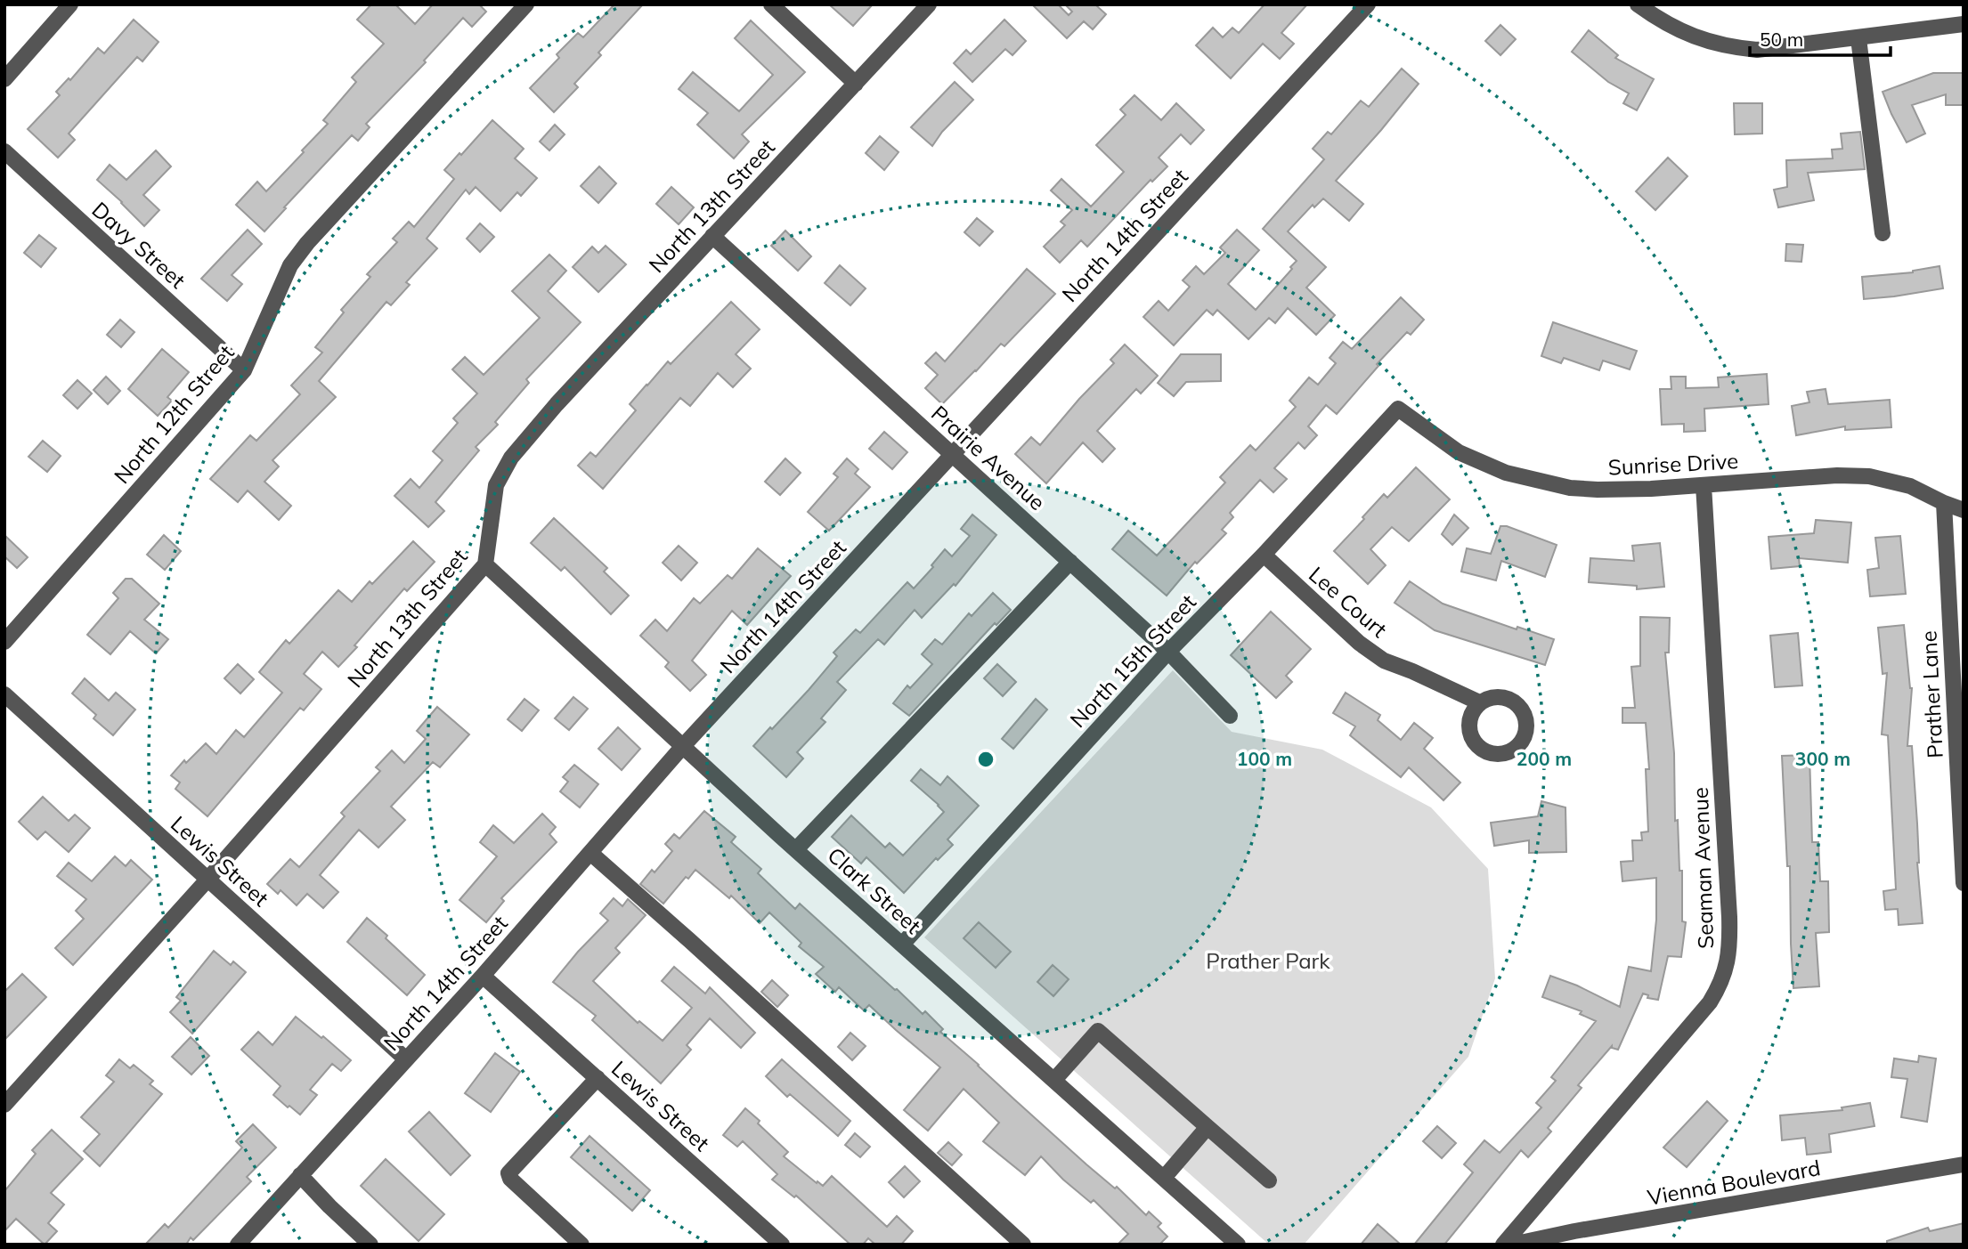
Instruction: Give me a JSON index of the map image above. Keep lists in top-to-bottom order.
{
  "streets": {
    "street": [
      "North 13th Street",
      "North 14th Street",
      "Davy Street",
      "North 12th Street",
      "Prairie Avenue",
      "Sunrise Drive",
      "Lee Court",
      "North 15th Street",
      "Prather Lane",
      "Lewis Street",
      "Seaman Avenue",
      "Clark Street",
      "Vienna Boulevard"
    ]
  },
  "crossings": [
    ["North 13th Street", "Prairie Avenue"],
    ["North 13th Street", "Lewis Street"],
    ["North 13th Street", "Clark Street"],
    ["North 14th Street", "Prairie Avenue"],
    ["North 14th Street", "Lewis Street"],
    ["North 14th Street", "Clark Street"],
    ["Davy Street", "North 12th Street"],
    ["Prairie Avenue", "North 15th Street"],
    ["Sunrise Drive", "North 15th Street"],
    ["Sunrise Drive", "Prather Lane"],
    ["Sunrise Drive", "Seaman Avenue"],
    ["Lee Court", "North 15th Street"],
    ["North 15th Street", "Clark Street"]
  ],
  "parks": ["Prather Park"],
  "scale_bar": "50 m",
  "rings": ["100 m", "200 m", "300 m"]
}
